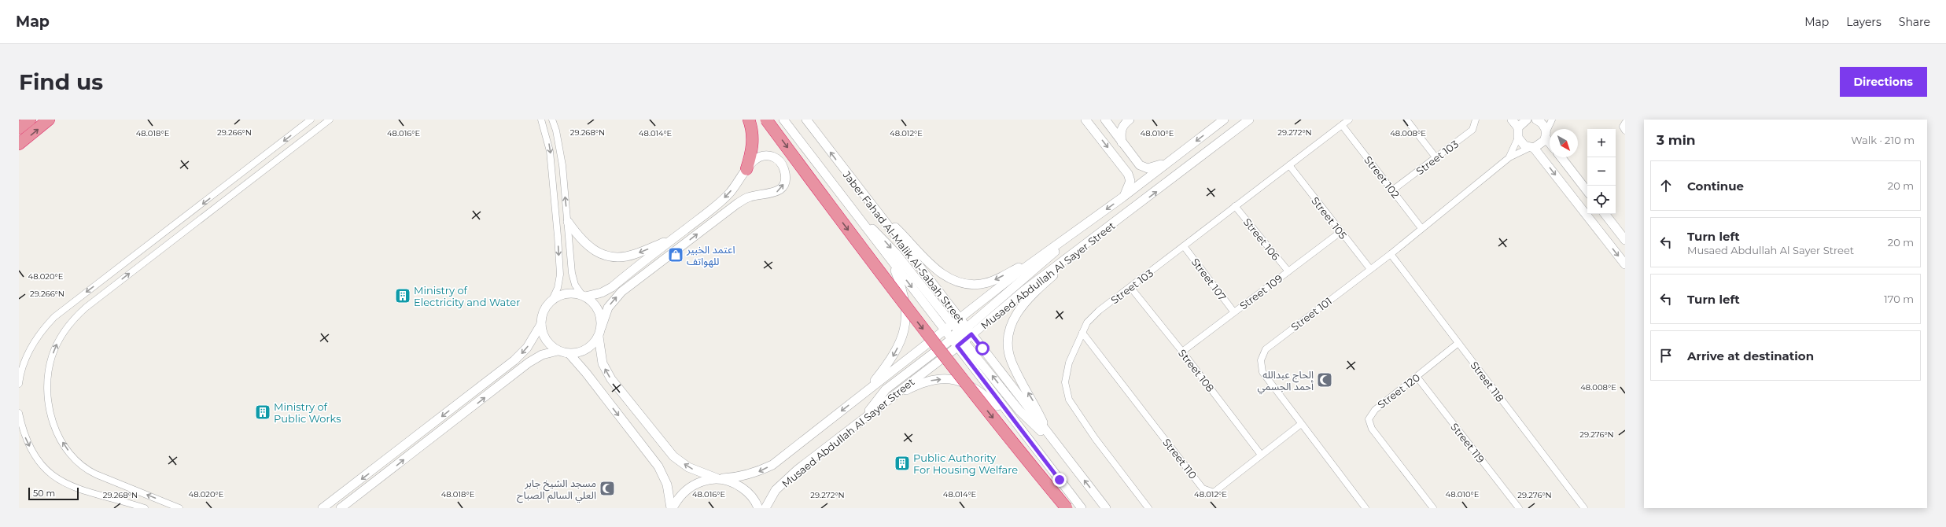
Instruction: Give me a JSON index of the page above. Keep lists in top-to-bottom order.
{
  "streets": {
    "street": [
      "Street 103",
      "Street 102",
      "Street 105",
      "Street 106",
      "Jaber Fahad Al-Malik Al-Sabah Street",
      "Musaed Abdullah Al Sayer Street",
      "Street 107",
      "Street 109",
      "Street 101",
      "Street 108",
      "Street 118",
      "Street 120",
      "Street 119",
      "Street 110"
    ]
  },
  "crossings": [
    ["Street 103", "Street 102"],
    ["Street 103", "Street 105"],
    ["Street 103", "Street 106"],
    ["Street 103", "Street 107"],
    ["Street 103", "Street 108"],
    ["Street 103", "Street 110"],
    ["Street 102", "Street 101"],
    ["Street 105", "Street 109"],
    ["Street 105", "Street 101"],
    ["Street 106", "Street 109"],
    ["Jaber Fahad Al-Malik Al-Sabah Street", "Musaed Abdullah Al Sayer Street"],
    ["Street 107", "Street 109"],
    ["Street 109", "Street 108"],
    ["Street 101", "Street 118"],
    ["Street 101", "Street 110"],
    ["Street 108", "Street 110"],
    ["Street 118", "Street 120"],
    ["Street 120", "Street 119"]
  ],
  "places": {
    "shop": ["اعتمد الخبير للهواتف"],
    "building": ["Ministry of Electricity and Water", "Ministry of Public Works", "Public Authority For Housing Welfare"],
    "mosque": ["الحاج عبدالله أحمد الجسمي", "مسجد الشيخ جابر العلي السالم الصباح"]
  },
  "scale_bar": "50 m",
  "north": "bottom right",
  "page": {
    "header": "Map",
    "nav": ["Map", "Layers", "Share"],
    "buttons": "Directions",
    "title": "Find us",
    "heading": ["3 min", "Walk · 210 m"],
    "map_buttons": ["+", "−"],
    "list": [
      ["Continue", "20 m"],
      ["Turn left", "Musaed Abdullah Al Sayer Street", "20 m"],
      ["Turn left", "170 m"],
      "Arrive at destination"
    ],
    "scale": "50 m"
  },
  "coordinates": [
    "29.266°N",
    "29.268°N",
    "29.272°N",
    "48.018°E",
    "48.016°E",
    "48.014°E",
    "48.012°E",
    "48.010°E",
    "48.008°E",
    "48.020°E",
    "29.276°N"
  ]
}
